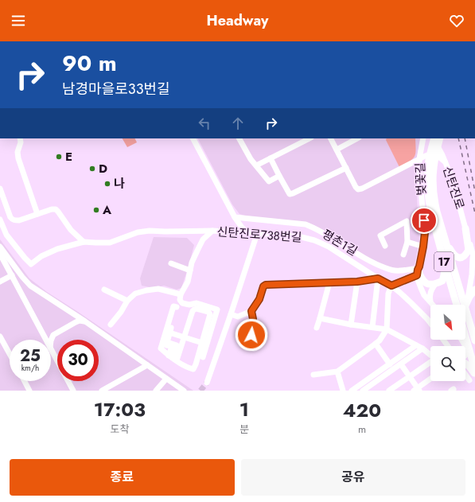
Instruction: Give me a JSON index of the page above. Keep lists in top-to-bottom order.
{
  "streets": {
    "main road": ["신탄진로", "17"],
    "street": ["벚꽃길", "신탄진로738번길", "평촌1길"]
  },
  "crossings": [
    ["벚꽃길", "평촌1길"]
  ],
  "places": [
    "E",
    "D",
    "나",
    "A"
  ],
  "north": "bottom right",
  "page": {
    "header": "Headway",
    "turn": ["90 m", "남경마을로33번길"],
    "speed": "25 km/h",
    "limit": "30",
    "eta": [
      "17:03",
      "도착",
      "1",
      "분",
      "420",
      "m"
    ],
    "buttons": ["종료", "공유"]
  }
}
